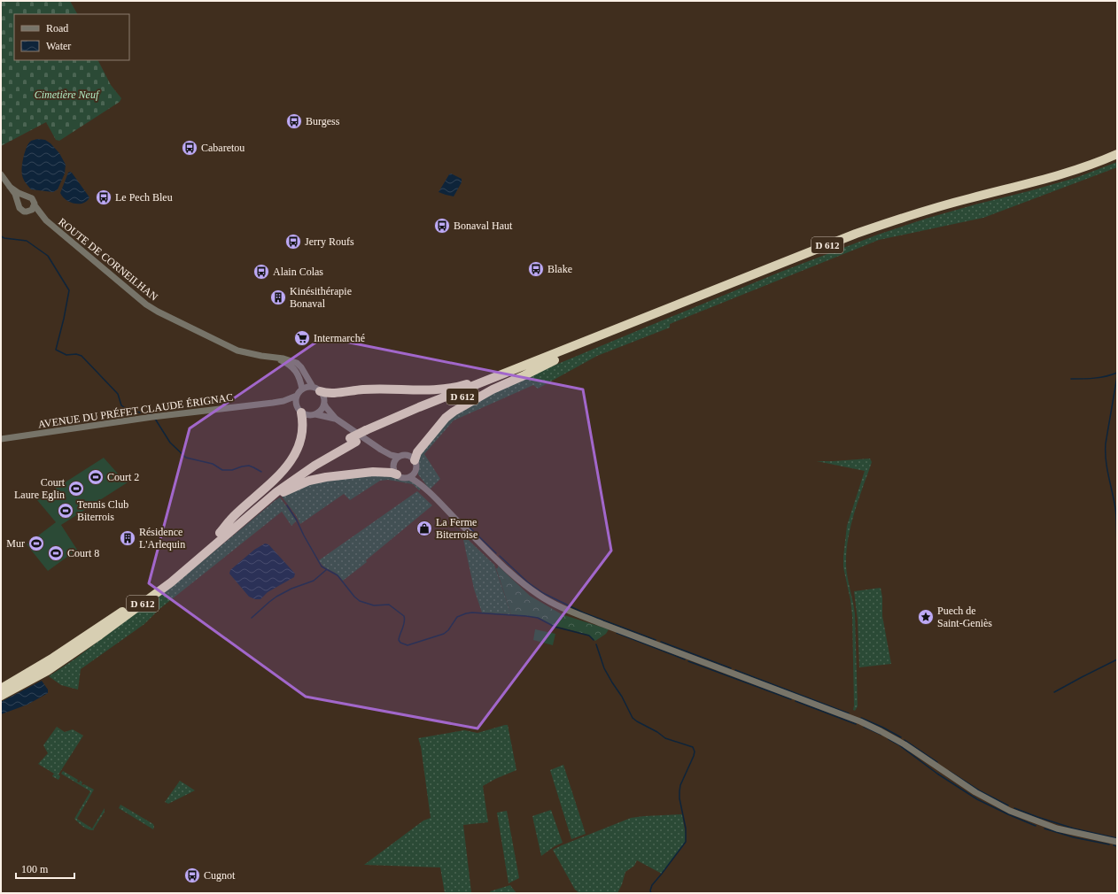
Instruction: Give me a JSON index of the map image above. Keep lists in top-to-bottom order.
{
  "streets": {
    "highway": ["D 612"],
    "street": ["ROUTE DE CORNEILHAN", "AVENUE DU PRÉFET CLAUDE ÉRIGNAC"]
  },
  "crossings": [
    ["ROUTE DE CORNEILHAN", "AVENUE DU PRÉFET CLAUDE ÉRIGNAC"]
  ],
  "parks": ["Cimetière Neuf"],
  "places": {
    "bus stop": [
      "Burgess",
      "Cabaretou",
      "Le Pech Bleu",
      "Bonaval Haut",
      "Jerry Roufs",
      "Blake",
      "Alain Colas",
      "Cugnot"
    ],
    "building": ["Kinésithérapie Bonaval", "Résidence L'Arlequin"],
    "supermarket": ["Intermarché"],
    "sports": [
      "Court 2",
      "Court Laure Eglin",
      "Tennis Club Biterrois",
      "Mur",
      "Court 8"
    ],
    "shop": ["La Ferme Biterroise"],
    "place": ["Puech de Saint-Geniès"]
  },
  "legend": ["Road", "Water"],
  "scale_bar": "100 m"
}
